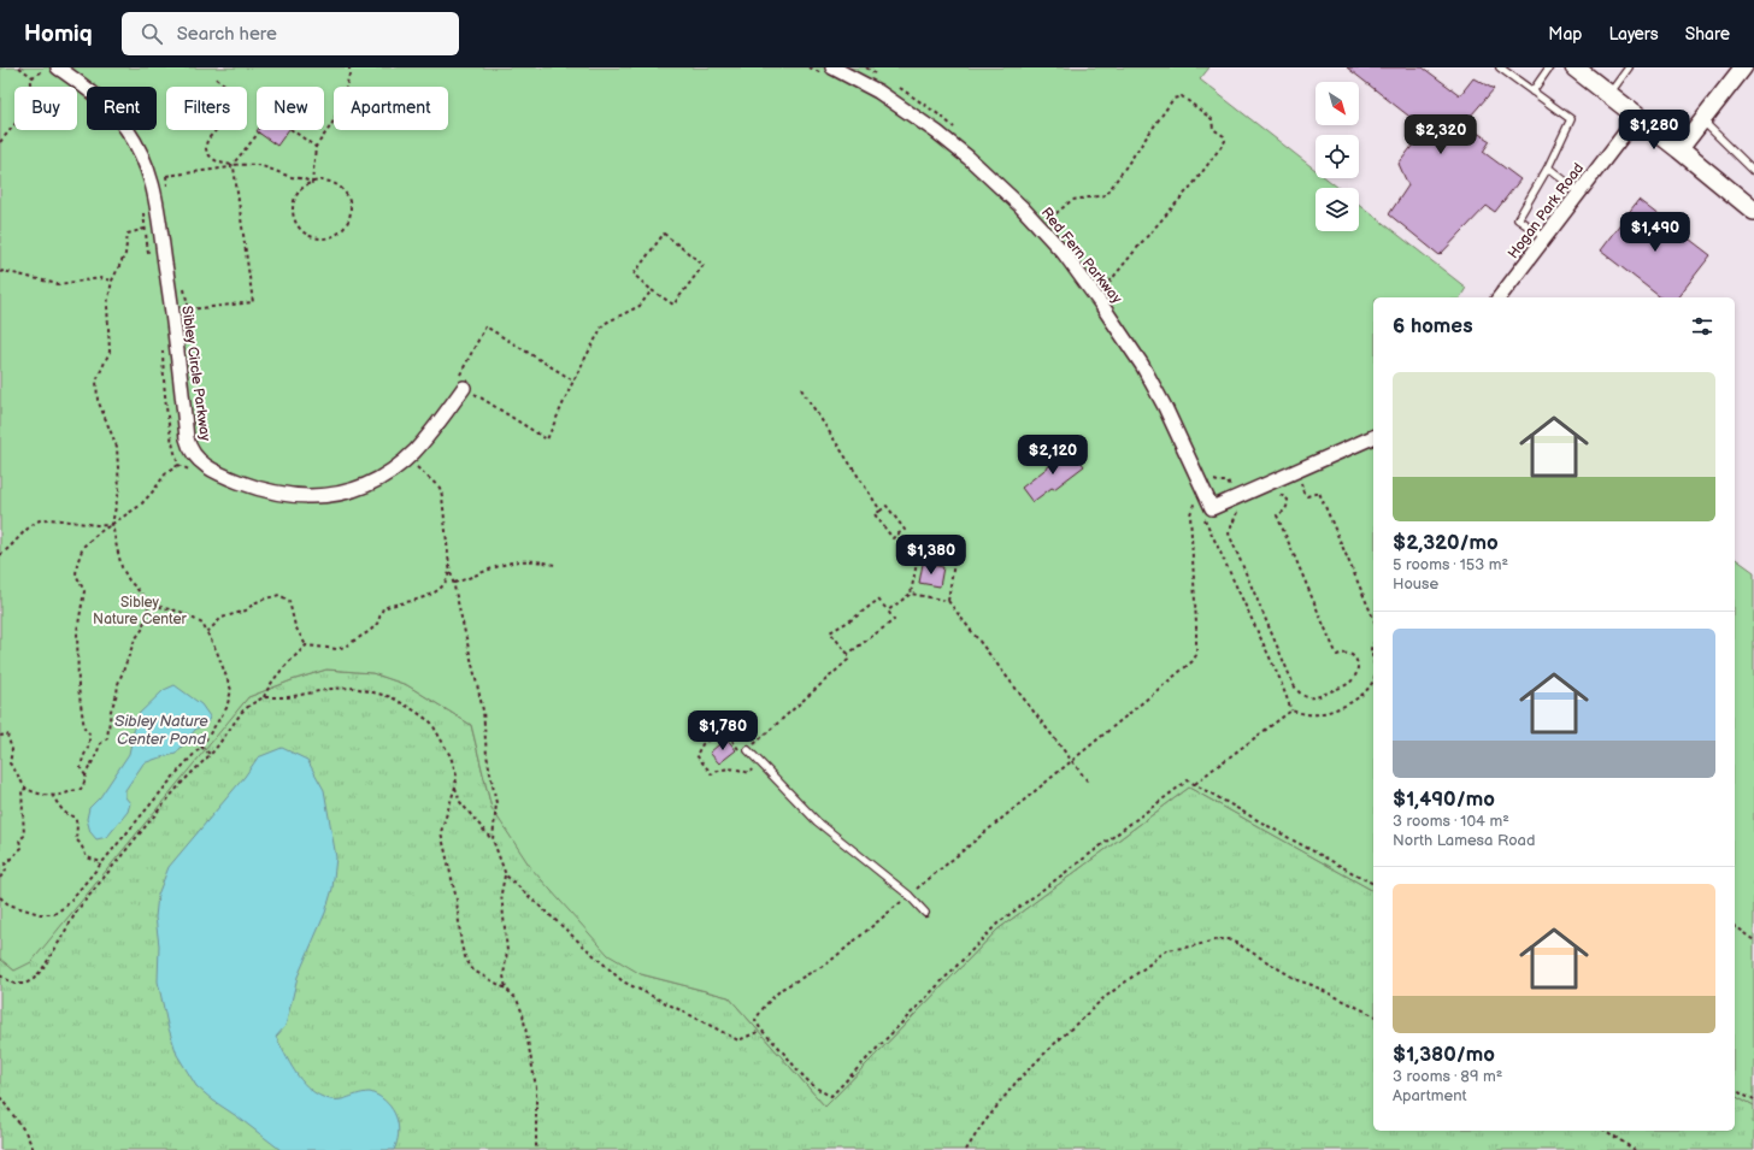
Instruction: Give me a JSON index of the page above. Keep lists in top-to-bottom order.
{
  "streets": {
    "street": ["Hogan Park Road", "Red Fern Parkway", "Sibley Circle Parkway"]
  },
  "water": ["Sibley Nature Center Pond"],
  "parks": ["Sibley Nature Center"],
  "north": "bottom right",
  "page": {
    "header": "Homiq",
    "search": "Search here",
    "nav": ["Map", "Layers", "Share"],
    "chip": [
      "Buy",
      "Rent",
      "Filters",
      "New",
      "Apartment"
    ],
    "price": [
      "$1,280",
      "$2,320",
      "$1,490",
      "$2,120",
      "$1,380",
      "$1,780"
    ],
    "heading": "6 homes",
    "list": [
      {
        "name": "$2,320/mo",
        "note": "5 rooms · 153 m² · House"
      },
      {
        "name": "$1,490/mo",
        "note": "3 rooms · 104 m² · North Lamesa Road"
      },
      {
        "name": "$1,380/mo",
        "note": "3 rooms · 89 m² · Apartment"
      }
    ]
  }
}
